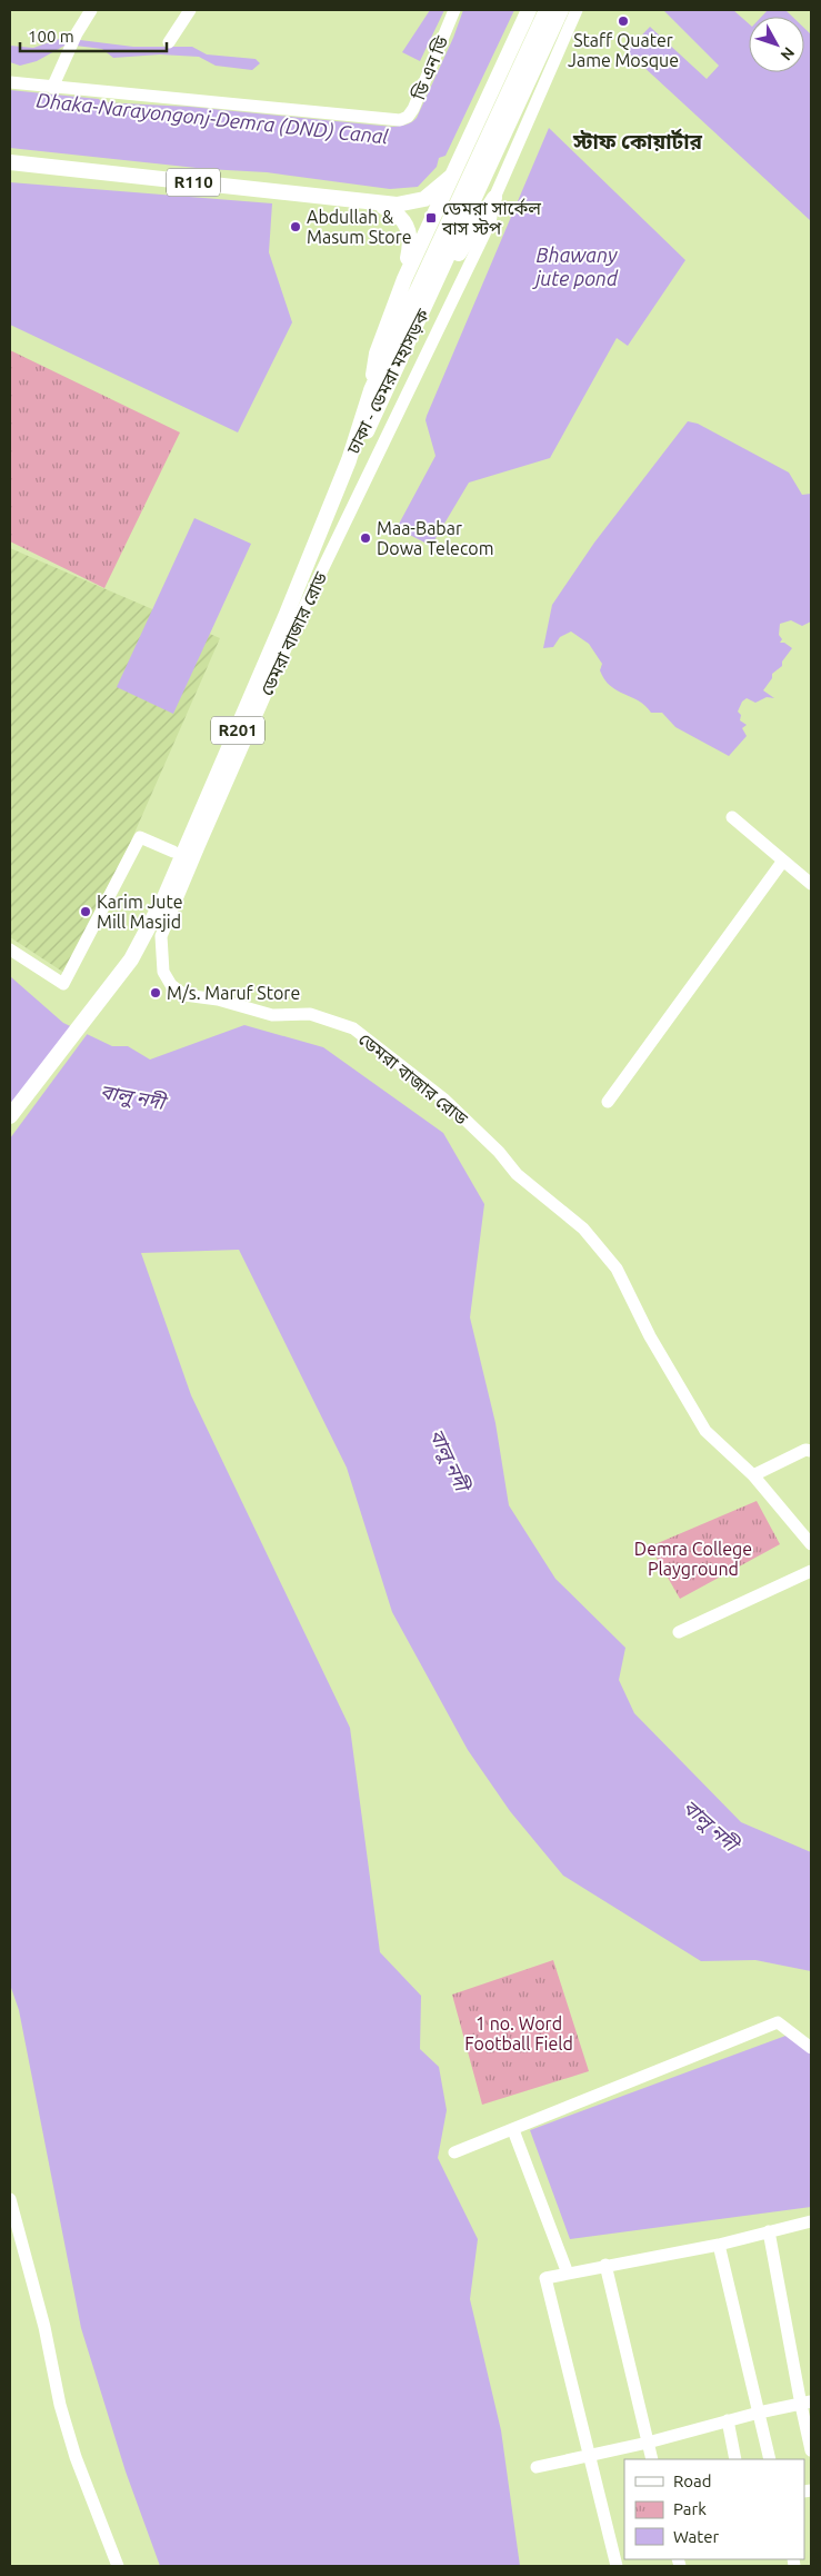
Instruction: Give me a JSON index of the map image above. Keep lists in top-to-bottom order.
{
  "streets": {
    "main road": ["R110", "ঢাকা - ডেমরা মহাসড়ক", "R201"],
    "street": ["ডি এন ডি", "ডেমরা বাজার রোড"]
  },
  "crossings": [
    ["ঢাকা - ডেমরা মহাসড়ক", "R201"]
  ],
  "districts": ["স্টাফ কোয়ার্টার"],
  "water": ["Dhaka-Narayongonj-Demra (DND) Canal", "Bhawany jute pond", "বালু নদী"],
  "parks": ["Demra College Playground", "1 no. Word Football Field"],
  "places": {
    "other": [
      "Staff Quater Jame Mosque",
      "Abdullah & Masum Store",
      "Maa-Babar Dowa Telecom",
      "Karim Jute Mill Masjid",
      "M/s. Maruf Store"
    ],
    "transit": ["ডেমরা সার্কেল বাস স্টপ"]
  },
  "legend": ["Road", "Park", "Water"],
  "scale_bar": "100 m",
  "north": "bottom right"
}
